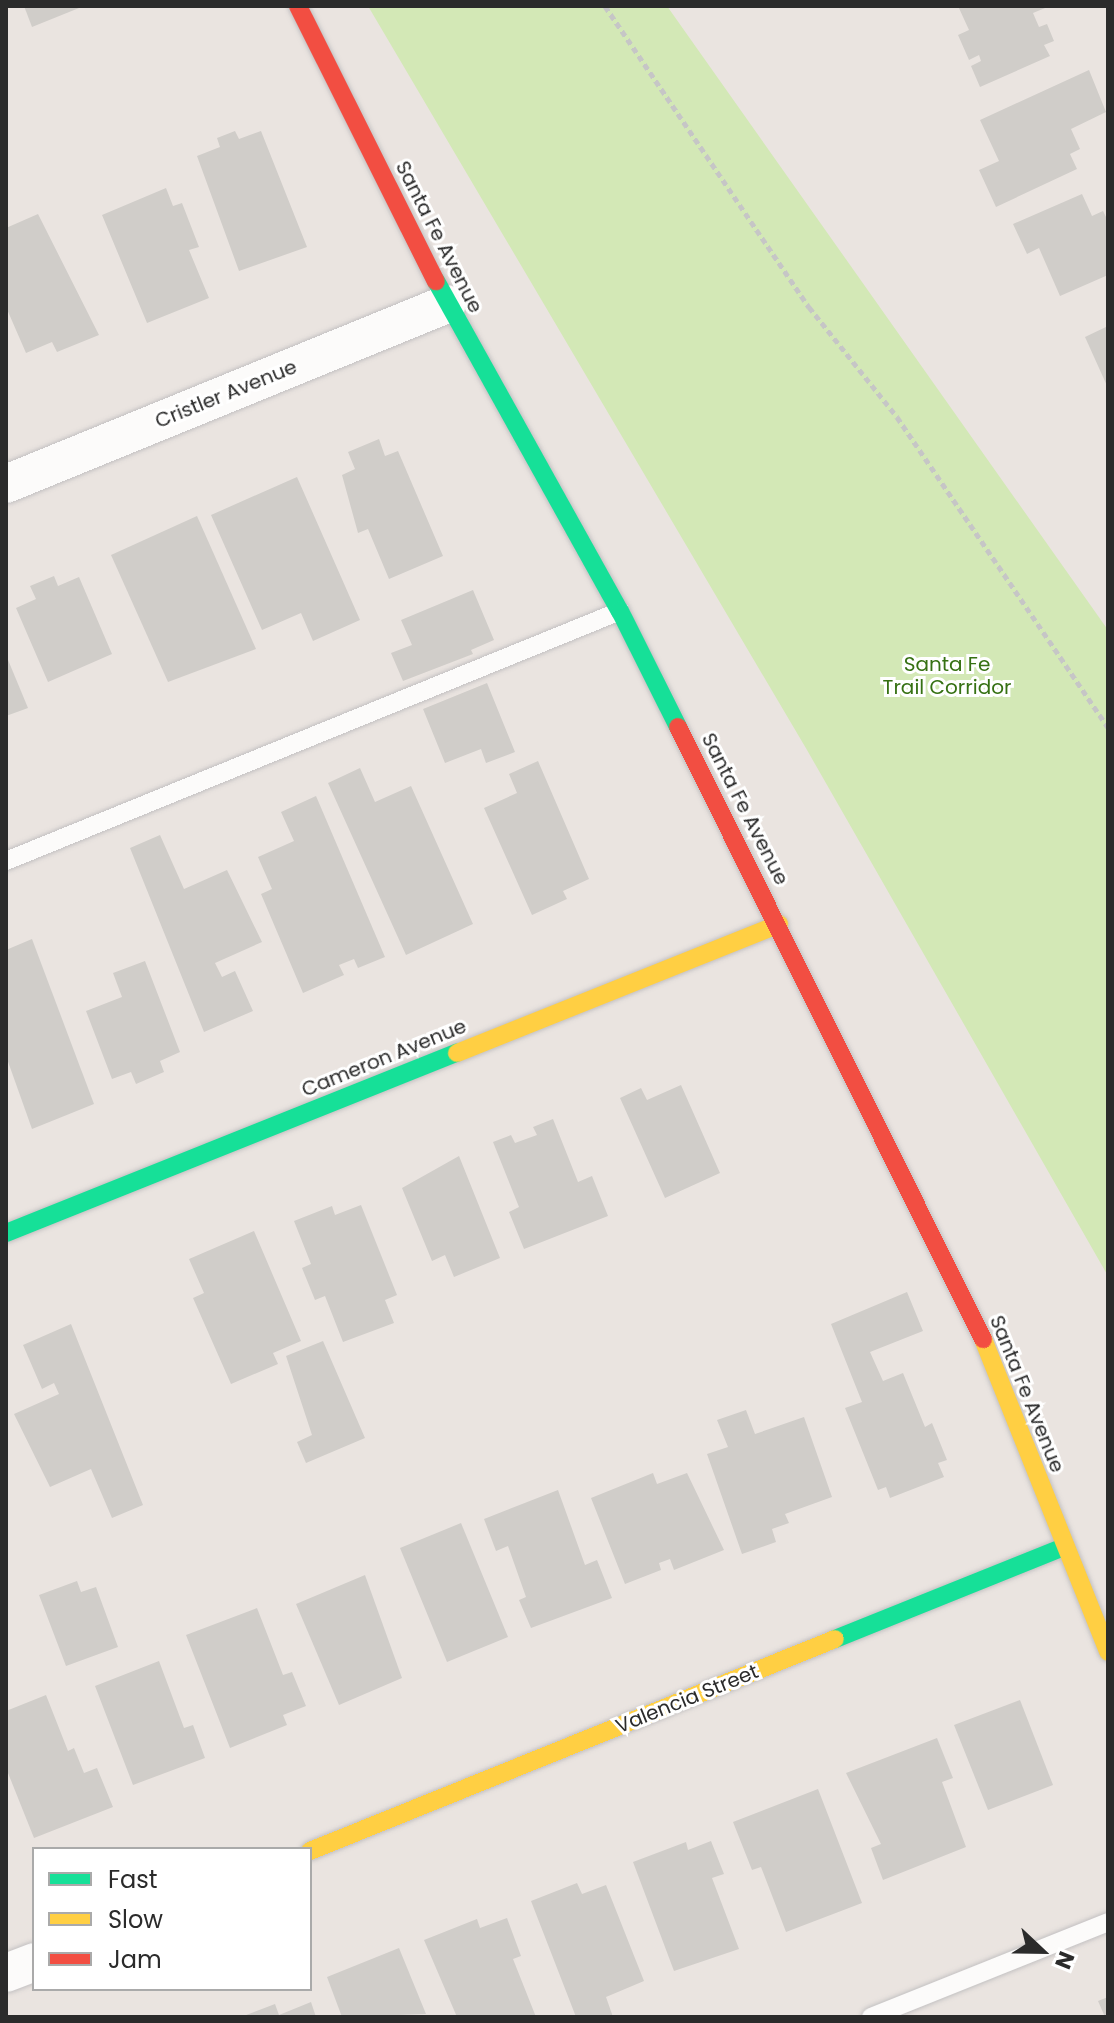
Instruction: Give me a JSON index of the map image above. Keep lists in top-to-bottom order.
{
  "streets": {
    "street": [
      "Santa Fe Avenue",
      "Cristler Avenue",
      "Cameron Avenue",
      "Valencia Street"
    ]
  },
  "crossings": [
    ["Santa Fe Avenue", "Cristler Avenue"],
    ["Santa Fe Avenue", "Cameron Avenue"],
    ["Santa Fe Avenue", "Valencia Street"]
  ],
  "parks": ["Santa Fe Trail Corridor"],
  "legend": ["Fast", "Slow", "Jam"],
  "north": "right"
}
